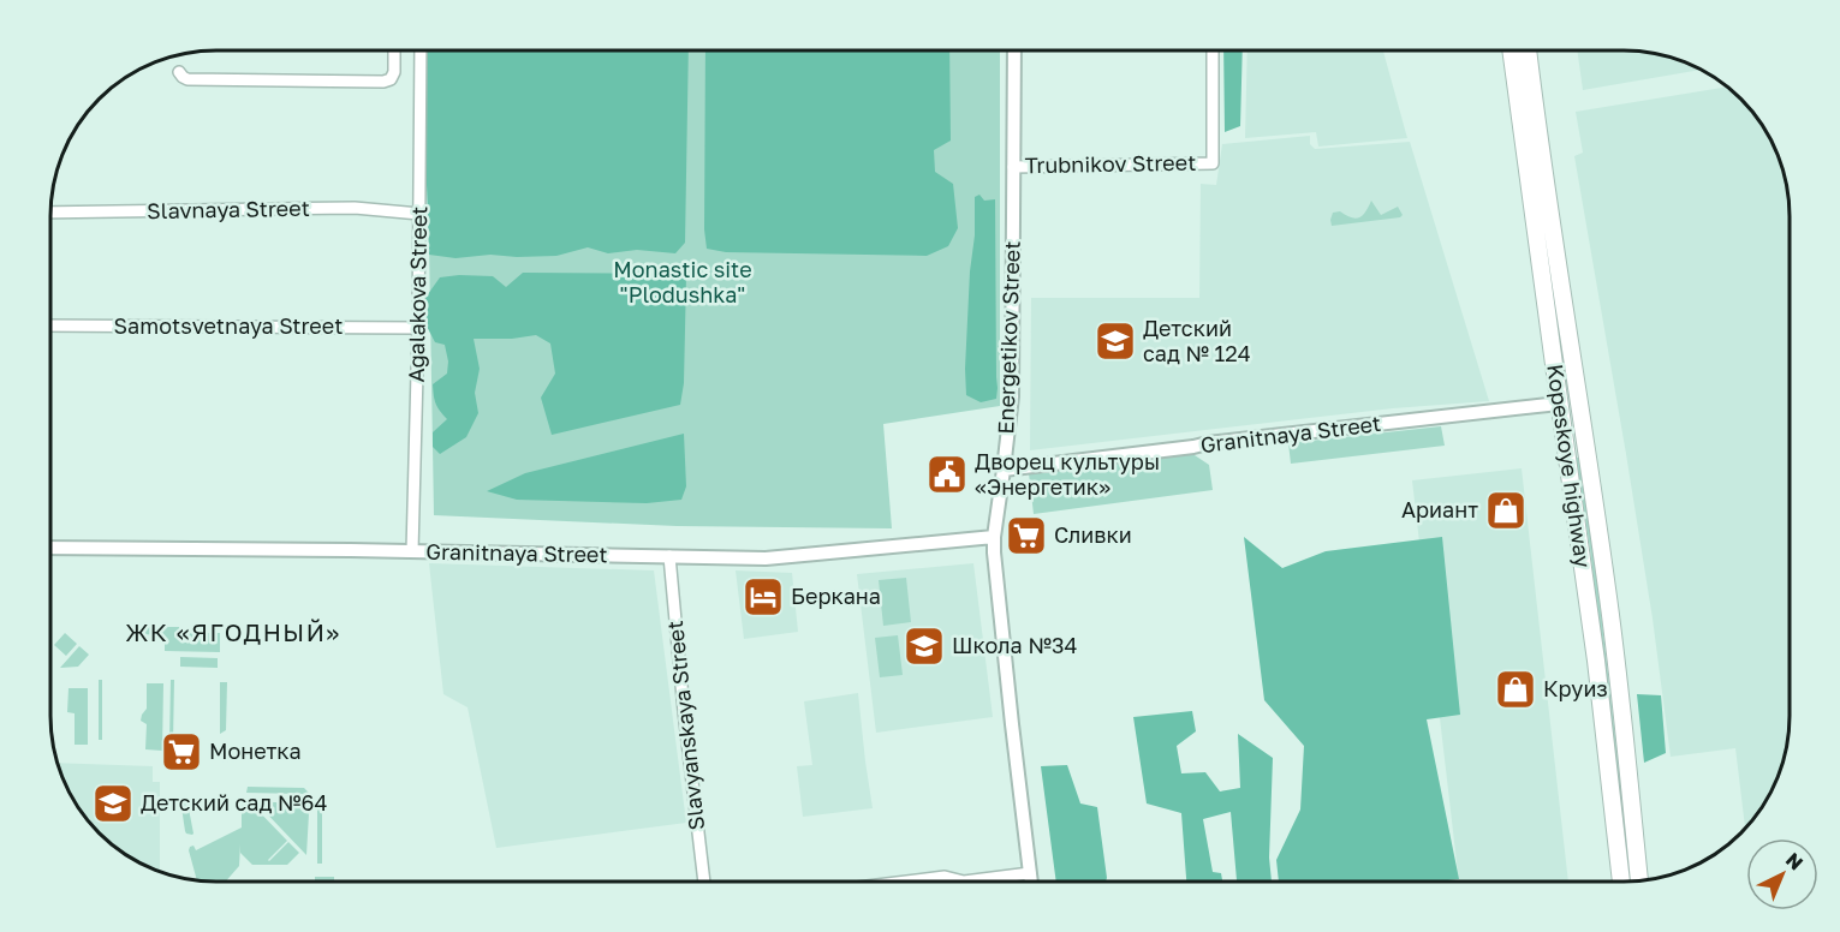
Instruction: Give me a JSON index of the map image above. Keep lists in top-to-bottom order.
{
  "streets": {
    "main road": ["Granitnaya Street", "Kopeskoye highway"],
    "street": [
      "Trubnikov Street",
      "Slavnaya Street",
      "Agalakova Street",
      "Samotsvetnaya Street",
      "Energetikov Street",
      "Slavyanskaya Street"
    ]
  },
  "crossings": [
    ["Trubnikov Street", "Energetikov Street"],
    ["Slavnaya Street", "Agalakova Street"],
    ["Agalakova Street", "Samotsvetnaya Street"],
    ["Agalakova Street", "Granitnaya Street"],
    ["Energetikov Street", "Granitnaya Street"],
    ["Granitnaya Street", "Kopeskoye highway"],
    ["Granitnaya Street", "Slavyanskaya Street"]
  ],
  "districts": ["ЖК «ЯГОДНЫЙ»"],
  "parks": ["Monastic site \"Plodushka\""],
  "places": {
    "school or university": ["Детский сад № 124", "Школа №34", "Детский сад №64"],
    "public building": ["Дворец культуры «Энергетик»"],
    "shop": ["Ариант", "Круиз"],
    "supermarket": ["Сливки", "Монетка"],
    "hotel": ["Беркана"]
  },
  "north": "top right"
}
